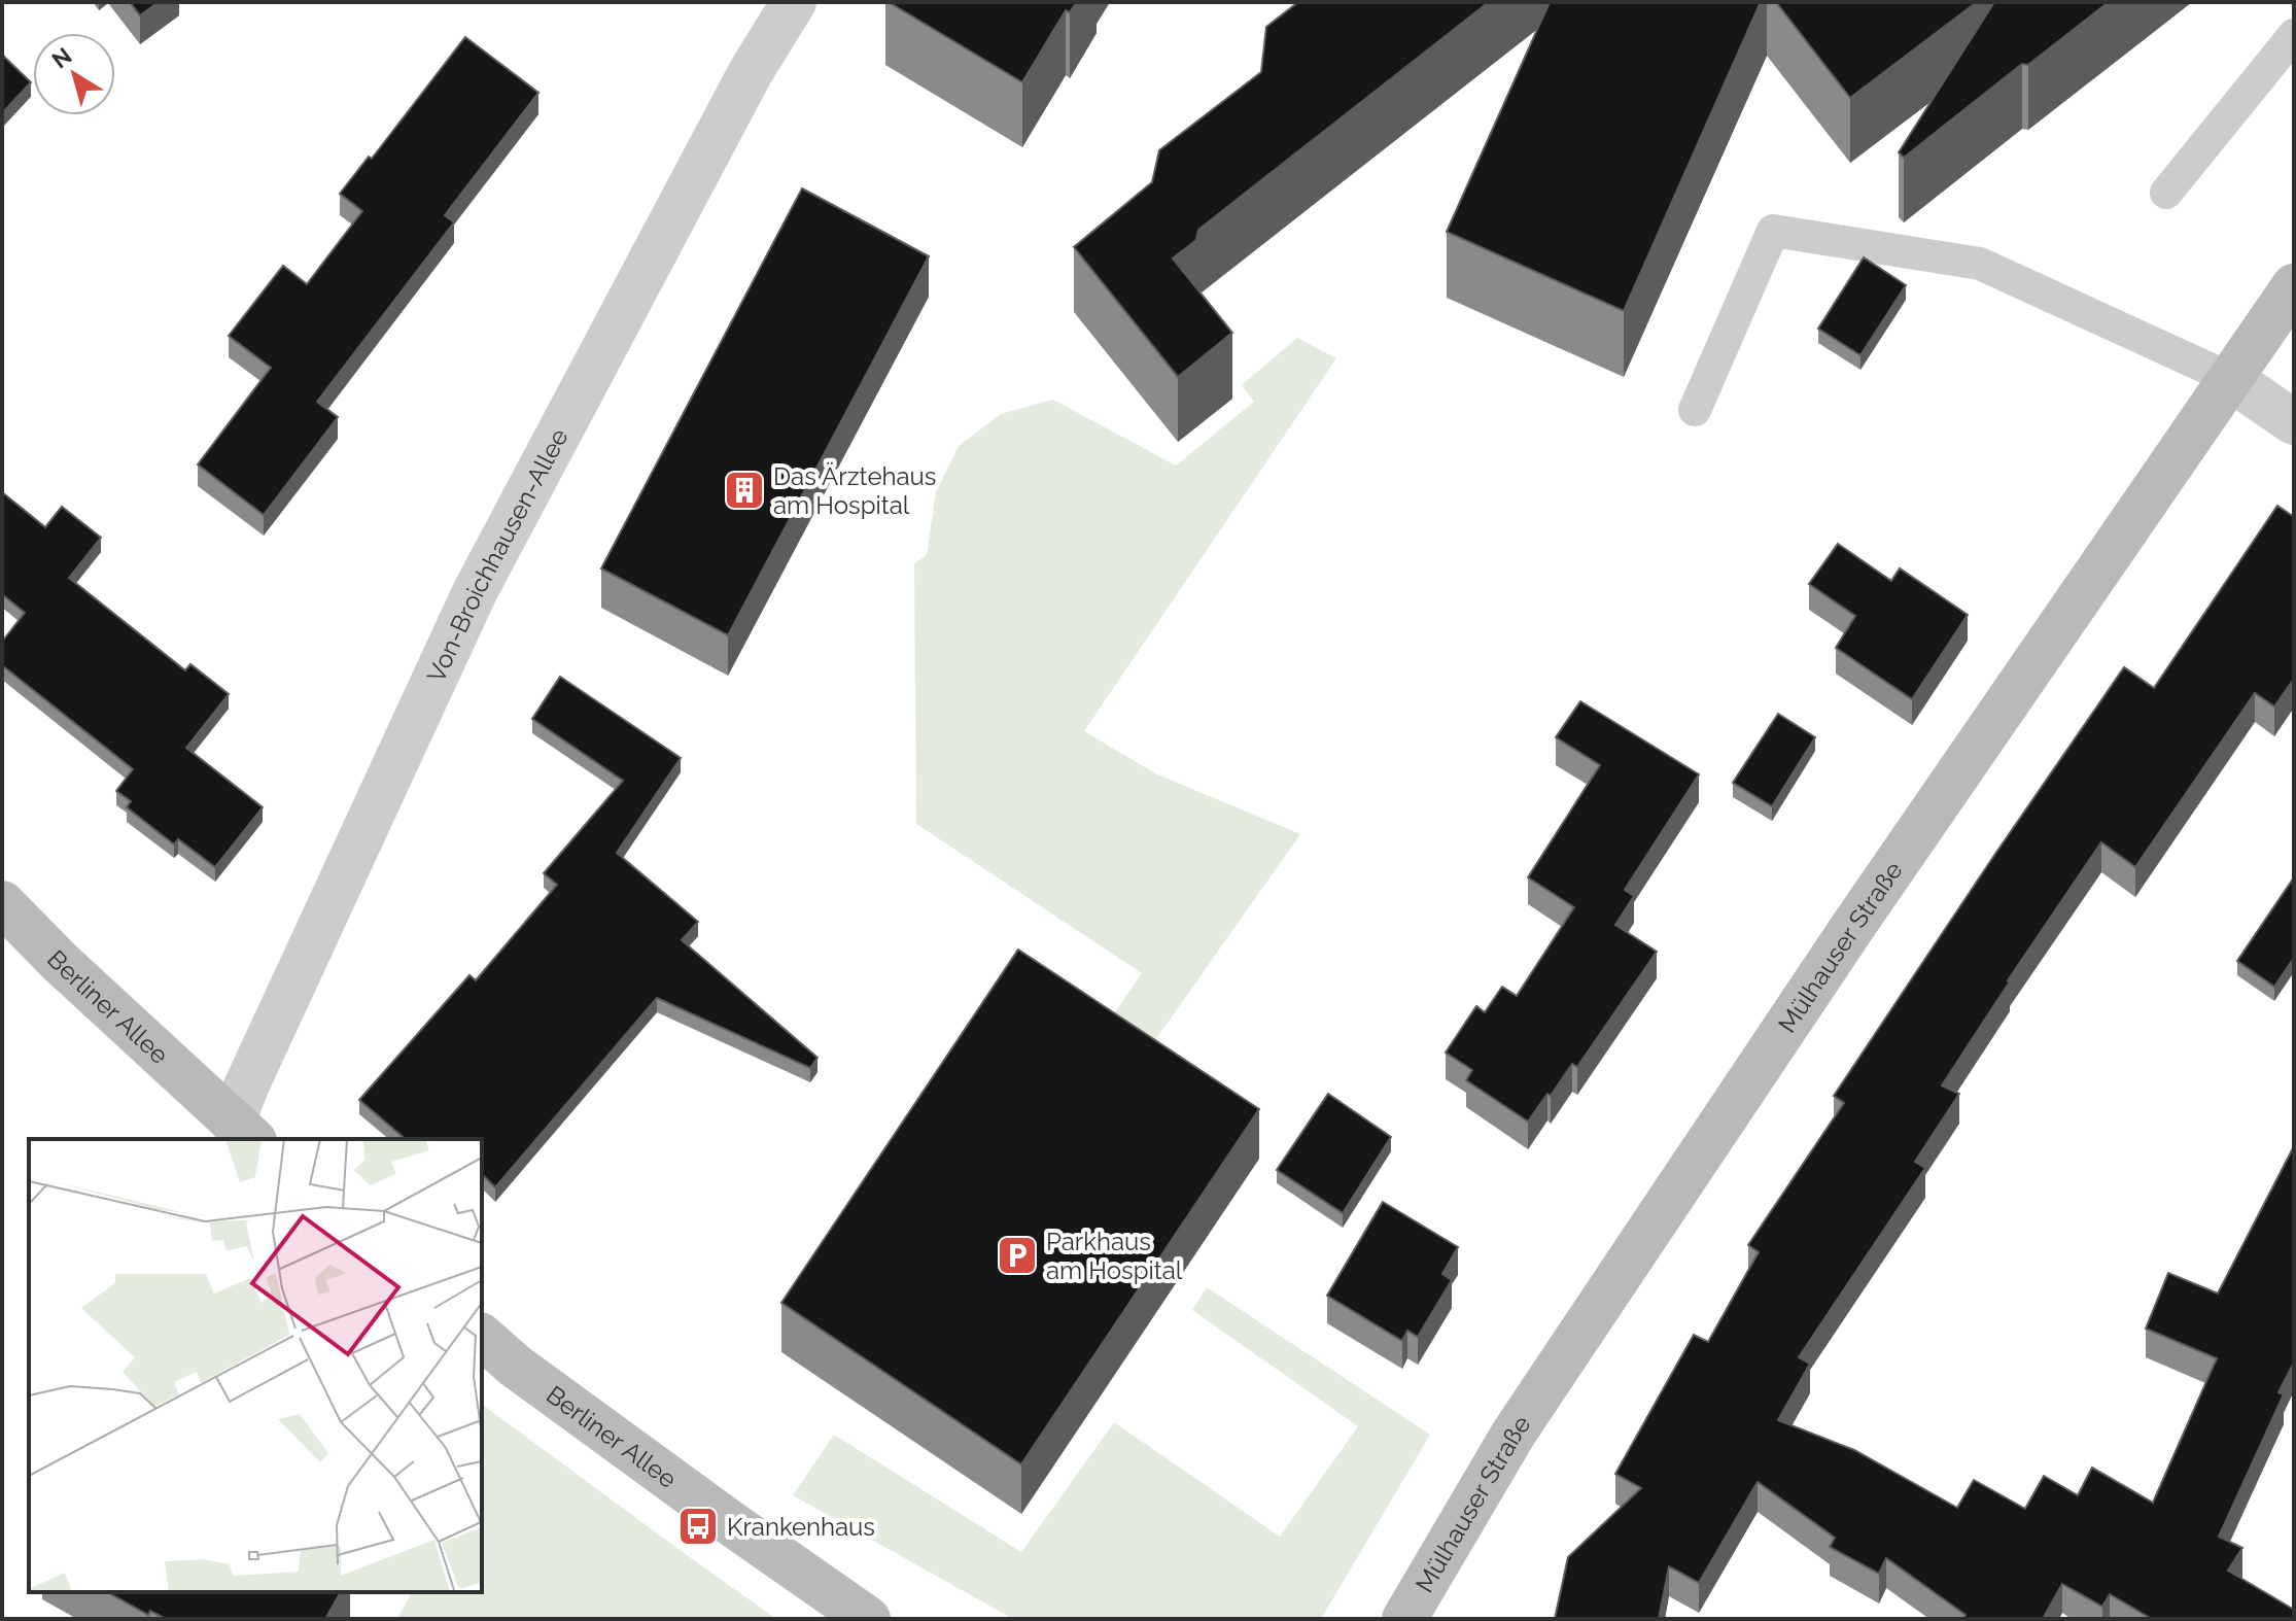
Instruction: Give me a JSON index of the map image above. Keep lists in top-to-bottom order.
{
  "streets": {
    "street": ["Von-Broichhausen-Allee", "Mülhauser Straße", "Berliner Allee"]
  },
  "crossings": [
    ["Von-Broichhausen-Allee", "Berliner Allee"]
  ],
  "places": {
    "building": ["Das Ärztehaus am Hospital"],
    "parking": ["Parkhaus am Hospital"],
    "bus stop": ["Krankenhaus"]
  },
  "north": "top left"
}
